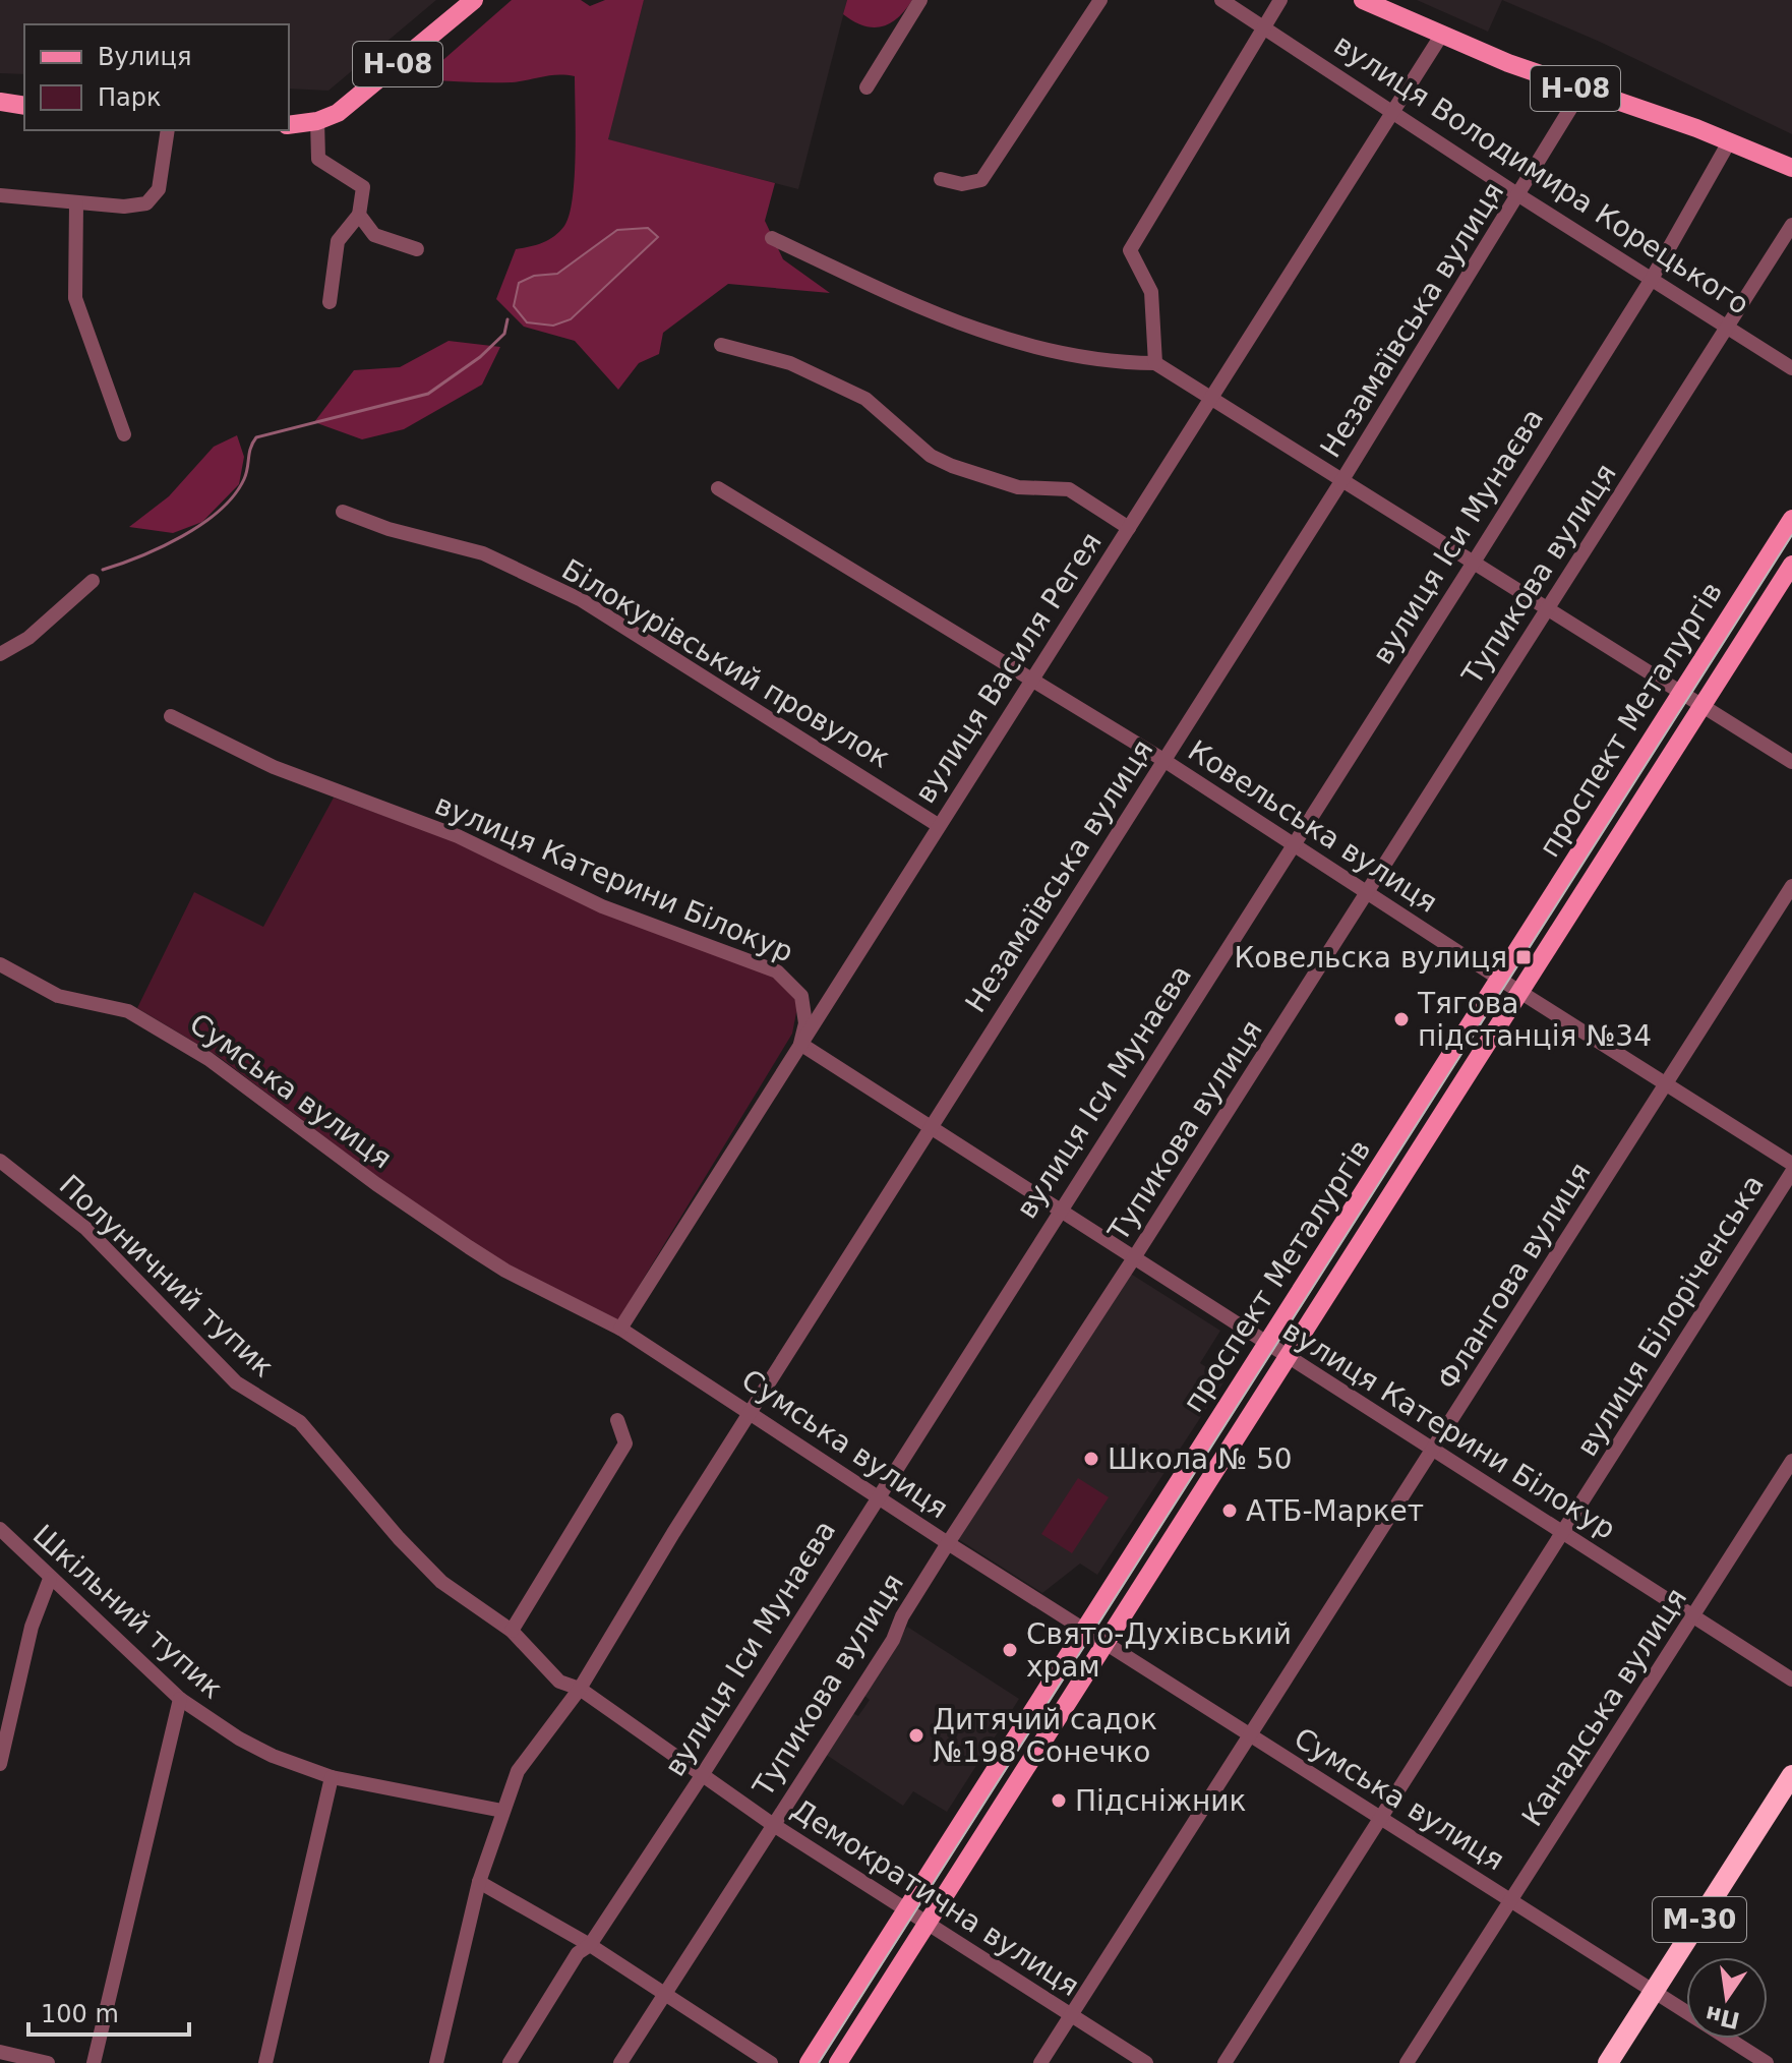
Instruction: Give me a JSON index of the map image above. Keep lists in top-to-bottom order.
{
  "streets": {
    "highway": ["М-30"],
    "main road": ["Н-08", "проспект Металургів"],
    "street": [
      "вулиця Володимира Корецького",
      "Незамаївська вулиця",
      "вулиця Іси Мунаєва",
      "Тупикова вулиця",
      "Білокурівський провулок",
      "вулиця Василя Регея",
      "Ковельська вулиця",
      "вулиця Катерини Білокур",
      "Сумська вулиця",
      "Полуничний тупик",
      "Флангова вулиця",
      "вулиця Білоріченська",
      "Шкільний тупик",
      "Канадська вулиця",
      "Демократична вулиця"
    ]
  },
  "crossings": [
    ["Н-08", "Незамаївська вулиця"],
    ["Н-08", "вулиця Іси Мунаєва"],
    ["Н-08", "вулиця Василя Регея"],
    ["вулиця Володимира Корецького", "Незамаївська вулиця"],
    ["вулиця Володимира Корецького", "вулиця Іси Мунаєва"],
    ["вулиця Володимира Корецького", "Тупикова вулиця"],
    ["вулиця Володимира Корецького", "вулиця Василя Регея"],
    ["Незамаївська вулиця", "Ковельська вулиця"],
    ["Незамаївська вулиця", "вулиця Катерини Білокур"],
    ["Незамаївська вулиця", "Сумська вулиця"],
    ["Незамаївська вулиця", "Полуничний тупик"],
    ["Незамаївська вулиця", "Шкільний тупик"],
    ["Незамаївська вулиця", "Демократична вулиця"],
    ["вулиця Іси Мунаєва", "Ковельська вулиця"],
    ["вулиця Іси Мунаєва", "вулиця Катерини Білокур"],
    ["вулиця Іси Мунаєва", "Сумська вулиця"],
    ["вулиця Іси Мунаєва", "Демократична вулиця"],
    ["Тупикова вулиця", "Ковельська вулиця"],
    ["Тупикова вулиця", "вулиця Катерини Білокур"],
    ["Тупикова вулиця", "Сумська вулиця"],
    ["Тупикова вулиця", "Демократична вулиця"],
    ["Білокурівський провулок", "вулиця Василя Регея"],
    ["вулиця Василя Регея", "Ковельська вулиця"],
    ["вулиця Василя Регея", "вулиця Катерини Білокур"],
    ["вулиця Василя Регея", "Сумська вулиця"],
    ["проспект Металургів", "Ковельська вулиця"],
    ["проспект Металургів", "вулиця Катерини Білокур"],
    ["проспект Металургів", "Сумська вулиця"],
    ["проспект Металургів", "Демократична вулиця"],
    ["Ковельська вулиця", "Флангова вулиця"],
    ["вулиця Катерини Білокур", "Флангова вулиця"],
    ["вулиця Катерини Білокур", "вулиця Білоріченська"],
    ["вулиця Катерини Білокур", "Канадська вулиця"],
    ["Сумська вулиця", "Флангова вулиця"],
    ["Сумська вулиця", "вулиця Білоріченська"],
    ["Сумська вулиця", "Канадська вулиця"],
    ["Сумська вулиця", "М-30"],
    ["Полуничний тупик", "Демократична вулиця"],
    ["Флангова вулиця", "Демократична вулиця"]
  ],
  "places": {
    "transit": ["Ковельска вулиця"],
    "other": [
      "Тягова пiдстанцiя №34",
      "Школа № 50",
      "АТБ-Маркет",
      "Свято-Духівський храм",
      "Дитячий садок №198 Сонечко",
      "Підсніжник"
    ]
  },
  "legend": ["Вулиця", "Парк"],
  "scale_bar": "100 m",
  "north": "bottom"
}
